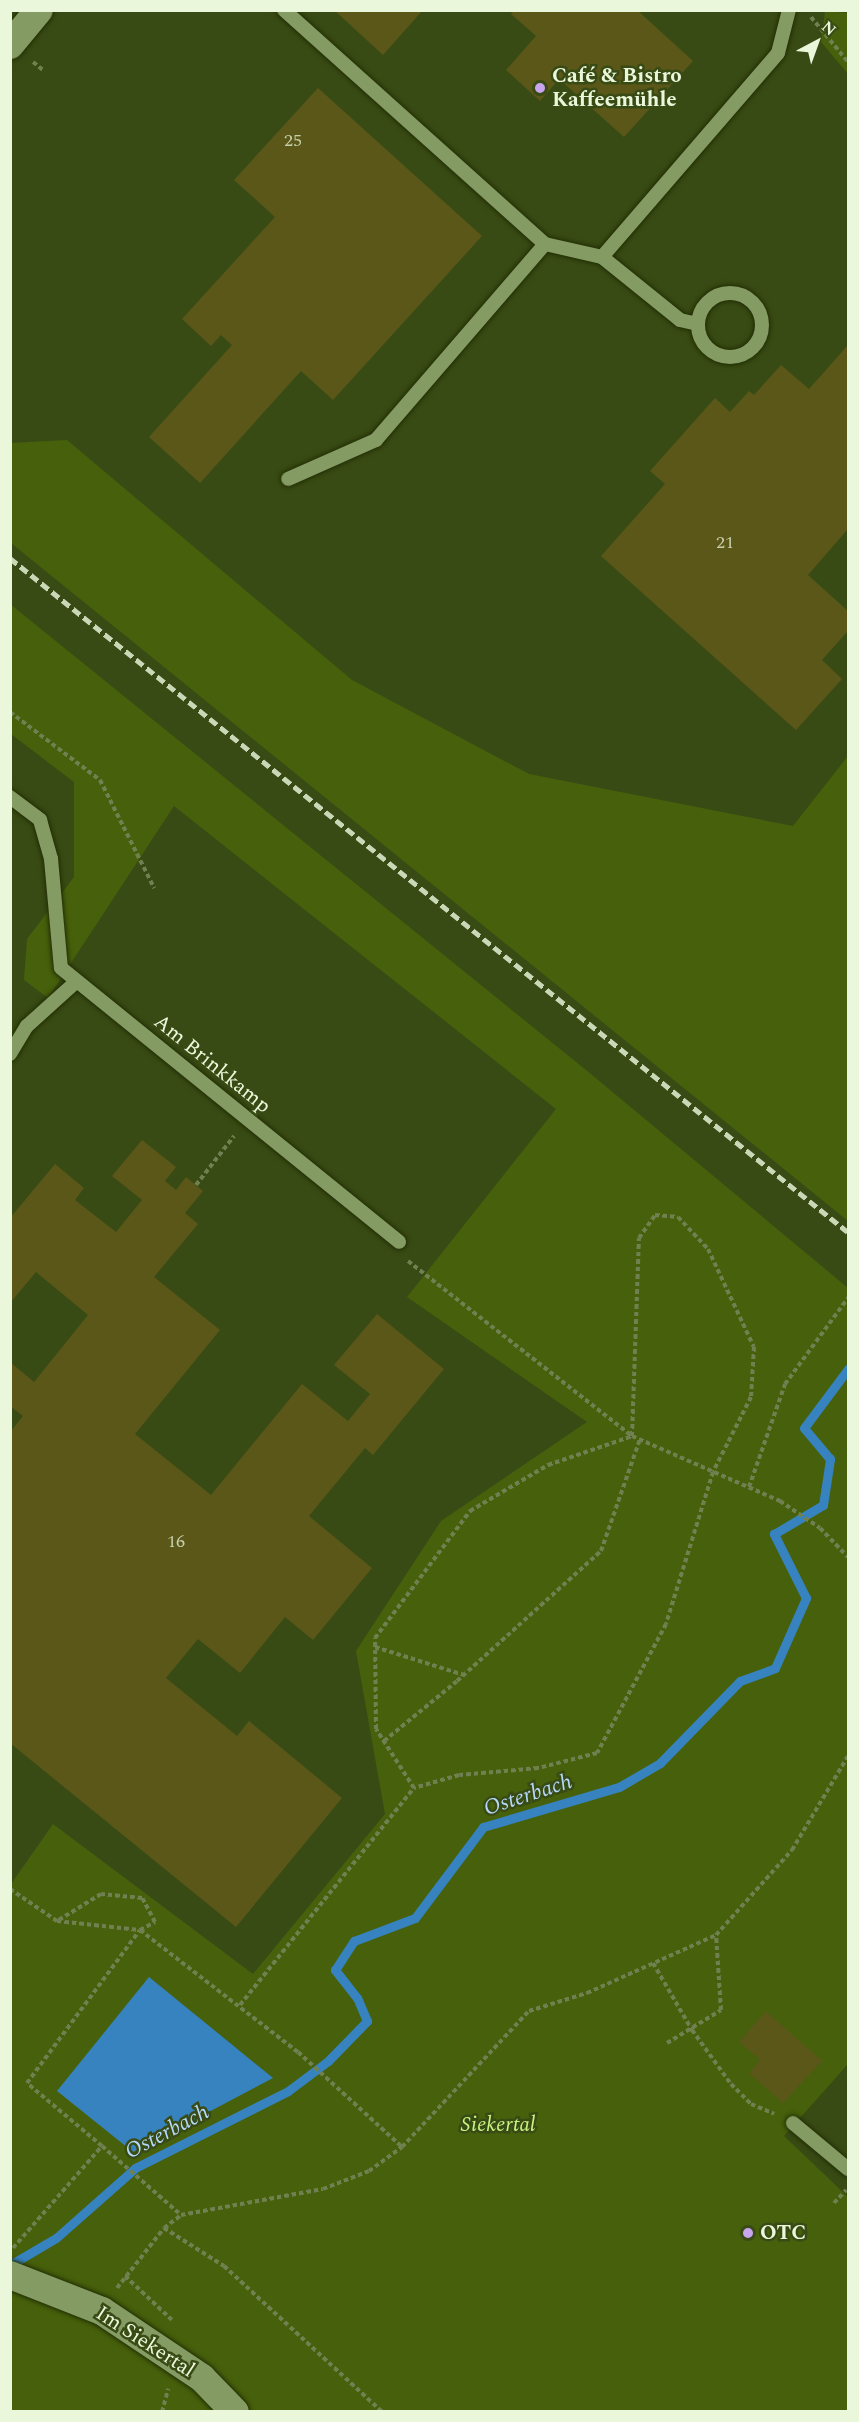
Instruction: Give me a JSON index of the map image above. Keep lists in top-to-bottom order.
{
  "streets": {
    "street": ["Im Siekertal"],
    "lane": ["Am Brinkkamp"]
  },
  "water": ["Osterbach"],
  "parks": ["Siekertal"],
  "places": ["Café & Bistro Kaffeemühle", "OTC"],
  "house_numbers": ["25", "21", "16"],
  "north": "top right"
}
